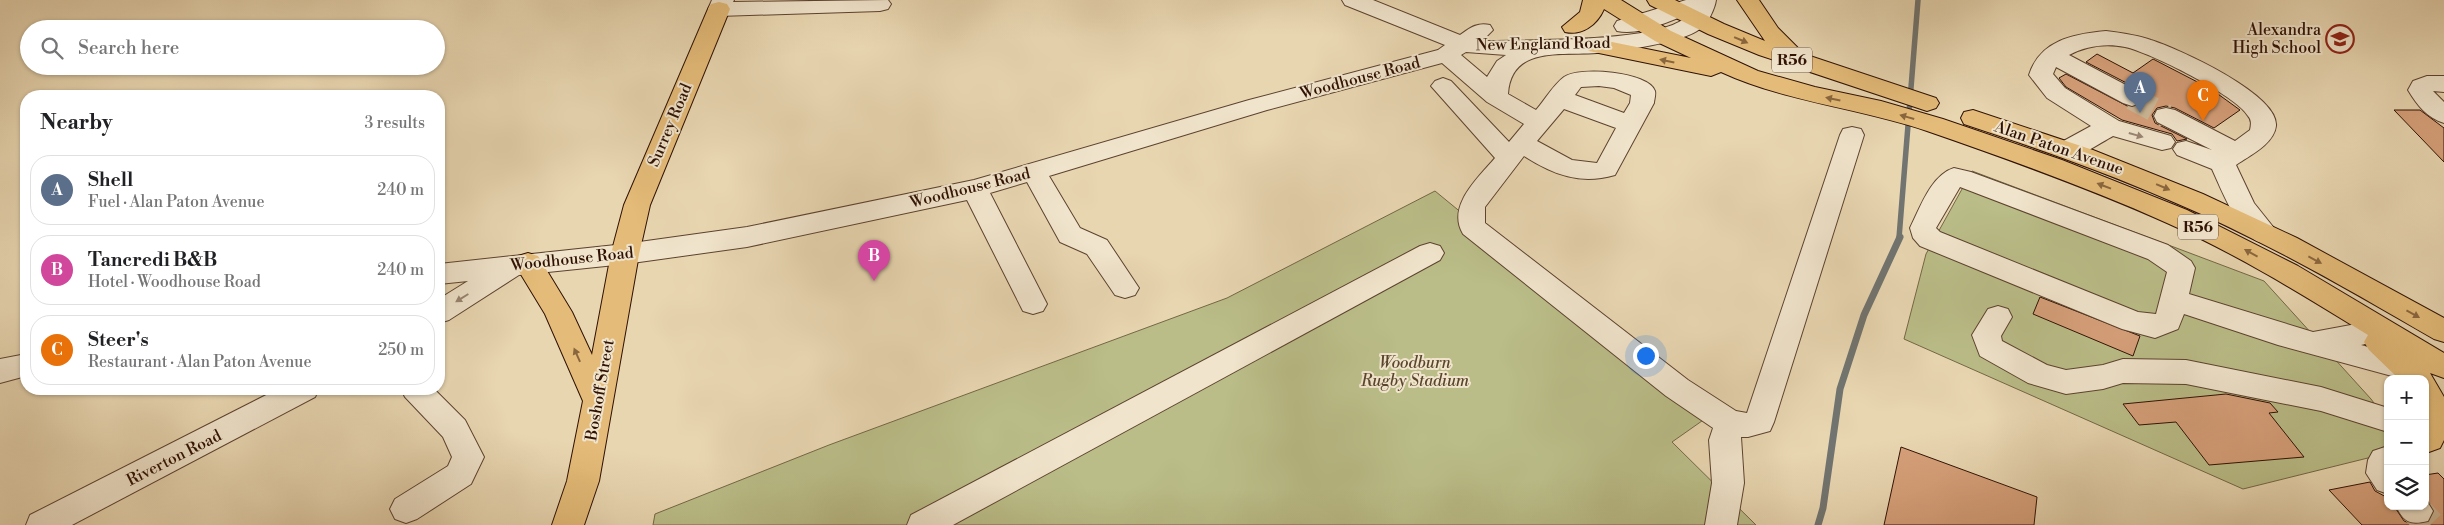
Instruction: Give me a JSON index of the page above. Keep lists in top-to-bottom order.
{
  "streets": {
    "main road": [
      "R56",
      "Surrey Road",
      "Alan Paton Avenue",
      "Boshoff Street"
    ],
    "street": ["New England Road", "Woodhouse Road", "Riverton Road"]
  },
  "crossings": [
    ["New England Road", "R56"],
    ["New England Road", "Woodhouse Road"],
    ["R56", "Alan Paton Avenue"],
    ["Woodhouse Road", "Surrey Road"],
    ["Woodhouse Road", "Boshoff Street"],
    ["Surrey Road", "Boshoff Street"]
  ],
  "parks": ["Woodburn Rugby Stadium"],
  "places": {
    "school or university": ["Alexandra High School"]
  },
  "page": {
    "search": "Search here",
    "pins": ["A", "C", "B"],
    "heading": ["Nearby", "3 results"],
    "list": [
      {
        "mark": "A",
        "name": "Shell",
        "note": "Fuel · Alan Paton Avenue",
        "value": "240 m"
      },
      {
        "mark": "B",
        "name": "Tancredi B&B",
        "note": "Hotel · Woodhouse Road",
        "value": "240 m"
      },
      {
        "mark": "C",
        "name": "Steer's",
        "note": "Restaurant · Alan Paton Avenue",
        "value": "250 m"
      }
    ],
    "map_buttons": ["+", "−"]
  }
}
